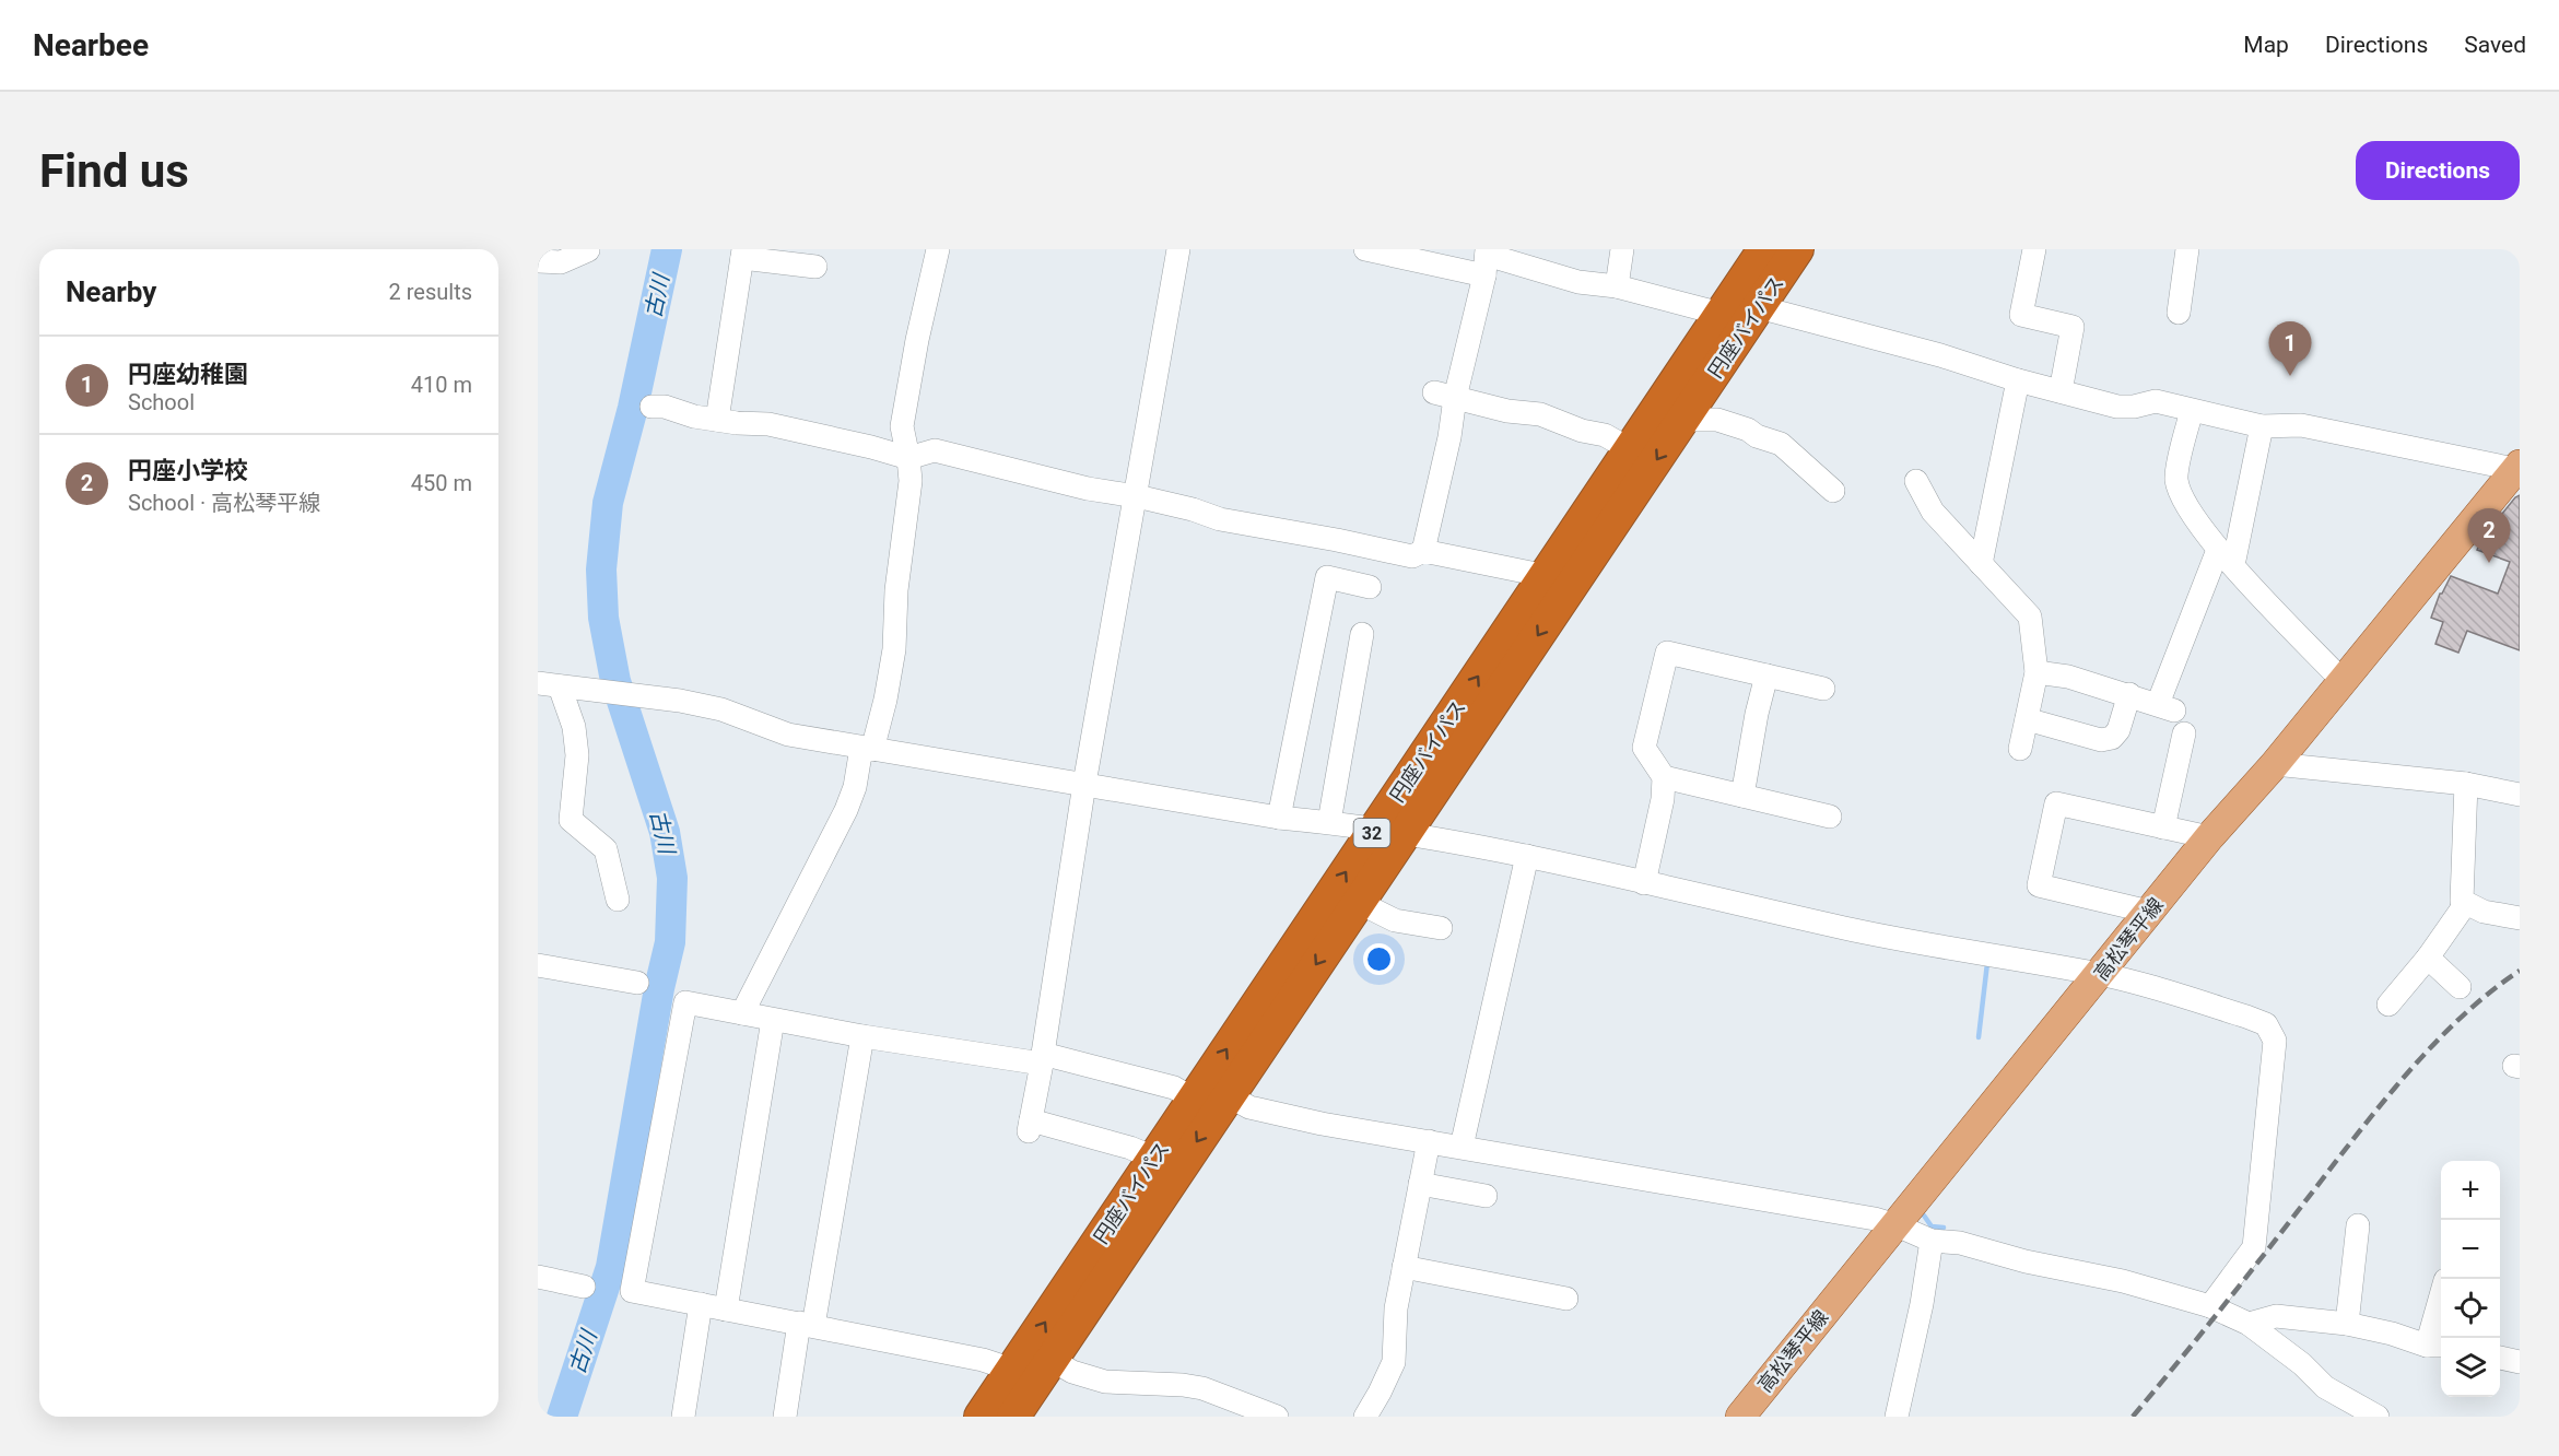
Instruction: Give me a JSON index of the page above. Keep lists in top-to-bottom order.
{
  "streets": {
    "highway": ["円座バイパス", "32"],
    "main road": ["高松琴平線"]
  },
  "water": ["古川"],
  "page": {
    "header": "Nearbee",
    "nav": ["Map", "Directions", "Saved"],
    "buttons": "Directions",
    "title": "Find us",
    "heading": ["Nearby", "2 results"],
    "pins": ["1", "2"],
    "list": [
      {
        "mark": "1",
        "name": "円座幼稚園",
        "note": "School",
        "value": "410 m"
      },
      {
        "mark": "2",
        "name": "円座小学校",
        "note": "School · 高松琴平線",
        "value": "450 m"
      }
    ],
    "map_buttons": ["+", "−"]
  }
}
